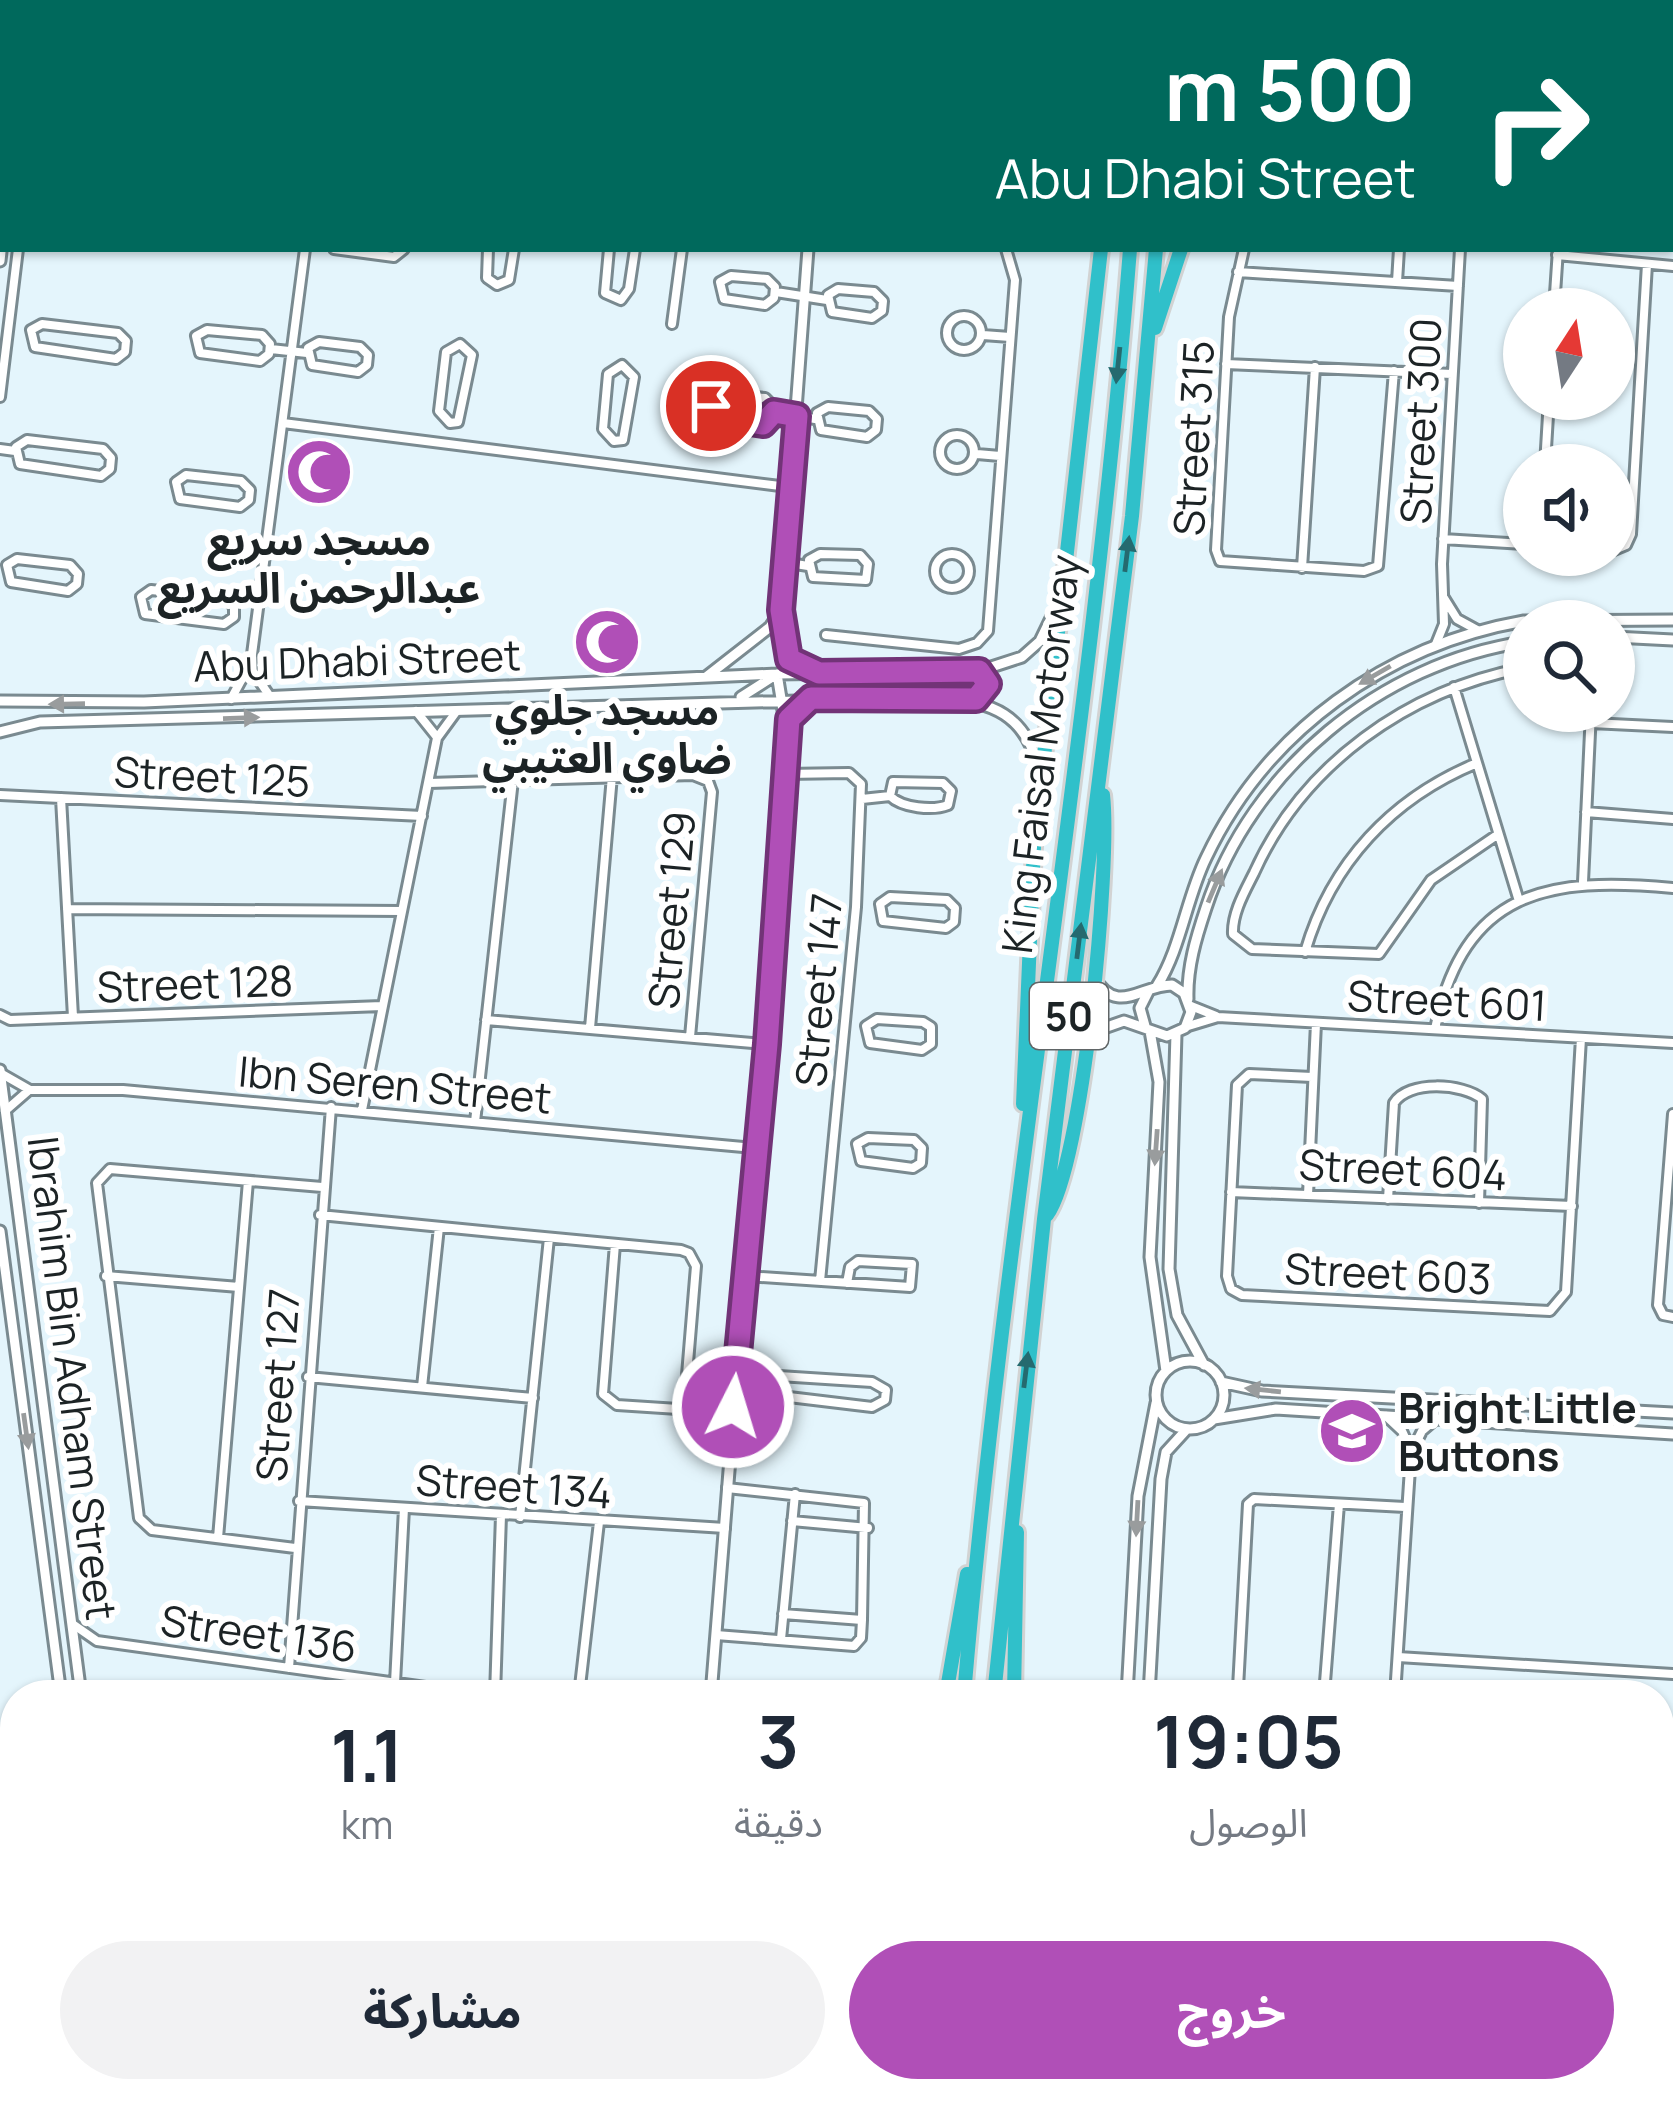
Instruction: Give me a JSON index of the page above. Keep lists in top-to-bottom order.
{
  "streets": {
    "highway": ["King Faisal Motorway", "50"],
    "street": [
      "Street 300",
      "Street 315",
      "Abu Dhabi Street",
      "Street 125",
      "Street 129",
      "Street 128",
      "Street 147",
      "Street 601",
      "Ibn Seren Street",
      "Street 604",
      "Street 603",
      "Ibrahim Bin Adham Street",
      "Street 127",
      "Street 134",
      "Street 136"
    ]
  },
  "crossings": [
    ["Street 601", "Street 603"],
    ["Ibn Seren Street", "Street 127"],
    ["Street 604", "Street 603"],
    ["Ibrahim Bin Adham Street", "Street 136"],
    ["Street 127", "Street 134"],
    ["Street 127", "Street 136"]
  ],
  "places": {
    "mosque": ["مسجد سريع عبدالرحمن السريع", "مسجد جلوي ضاوي العتيبي"],
    "school or university": ["Bright Little Buttons"]
  },
  "north": "top",
  "page": {
    "turn": ["500 m", "Abu Dhabi Street"],
    "eta": [
      "19:05",
      "الوصول",
      "3",
      "دقيقة",
      "1.1",
      "km"
    ],
    "buttons": ["خروج", "مشاركة"]
  }
}
